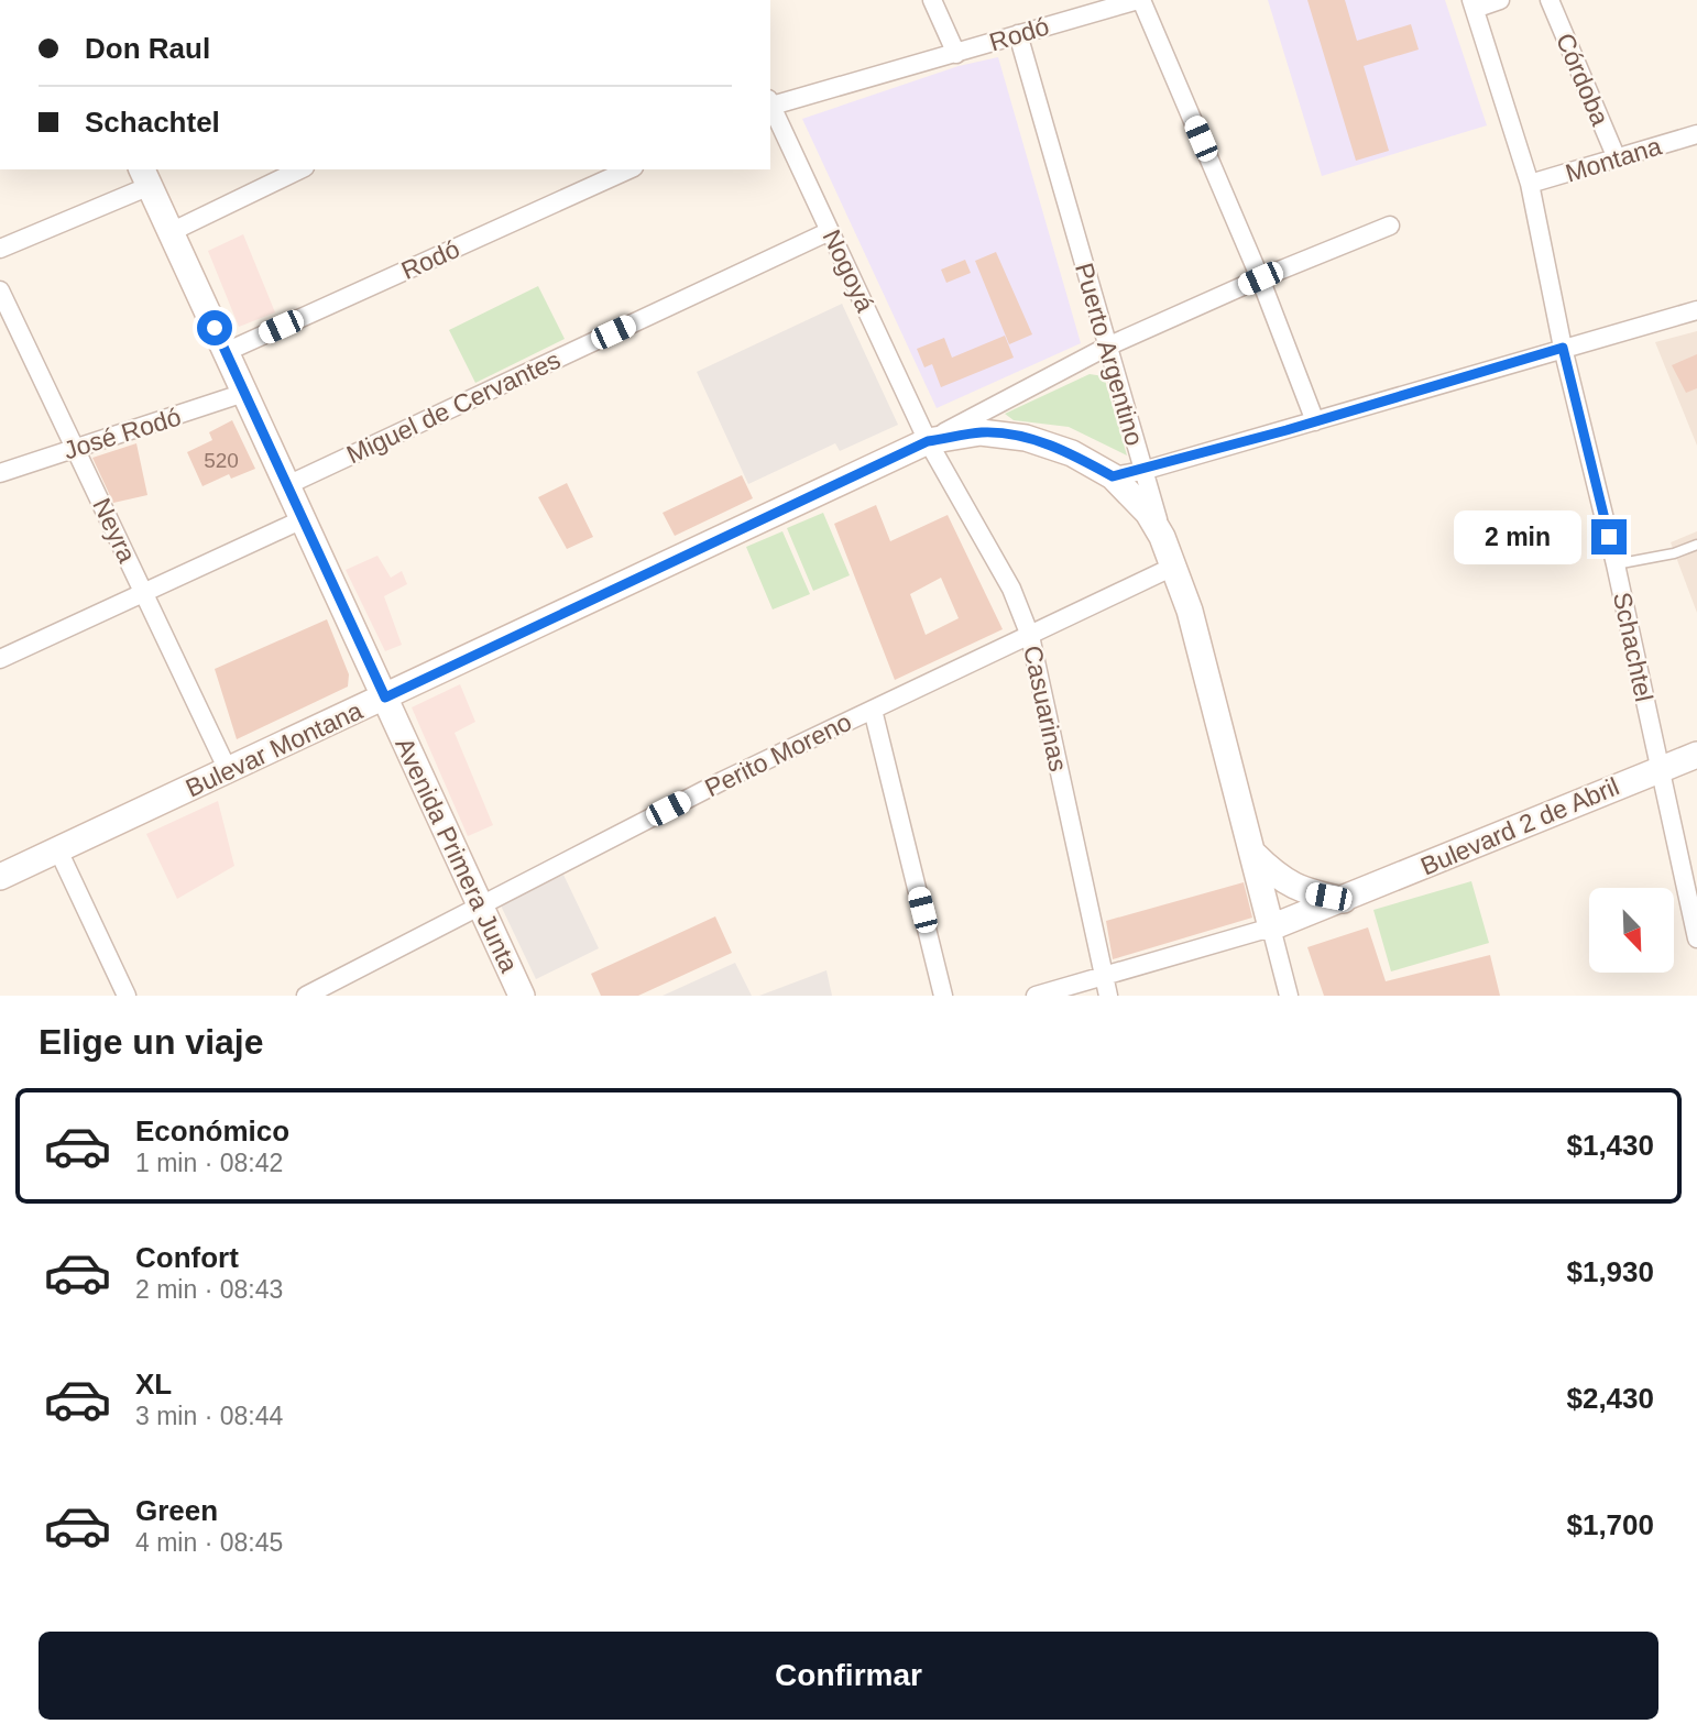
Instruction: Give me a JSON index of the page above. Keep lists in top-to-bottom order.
{
  "streets": {
    "main road": [
      "Puerto Argentino",
      "Bulevar Montana",
      "Bulevard 2 de Abril",
      "Avenida Primera Junta"
    ],
    "street": [
      "Rodó",
      "Córdoba",
      "Montana",
      "Nogoyá",
      "Miguel de Cervantes",
      "José Rodó",
      "Neyra",
      "Schachtel",
      "Casuarinas",
      "Perito Moreno"
    ]
  },
  "crossings": [
    ["Rodó", "Puerto Argentino"],
    ["Rodó", "Avenida Primera Junta"],
    ["Córdoba", "Montana"],
    ["Montana", "Schachtel"],
    ["Nogoyá", "Miguel de Cervantes"],
    ["Nogoyá", "Casuarinas"],
    ["Nogoyá", "Bulevar Montana"],
    ["Puerto Argentino", "Bulevar Montana"],
    ["Puerto Argentino", "Perito Moreno"],
    ["Miguel de Cervantes", "Avenida Primera Junta"],
    ["José Rodó", "Neyra"],
    ["José Rodó", "Avenida Primera Junta"],
    ["Neyra", "Bulevar Montana"],
    ["Schachtel", "Bulevard 2 de Abril"],
    ["Casuarinas", "Bulevar Montana"],
    ["Casuarinas", "Perito Moreno"],
    ["Bulevar Montana", "Avenida Primera Junta"],
    ["Perito Moreno", "Avenida Primera Junta"]
  ],
  "house_numbers": ["520"],
  "north": "bottom right",
  "page": {
    "banner": ["Don Raul", "Schachtel"],
    "bubble": "2 min",
    "heading": "Elige un viaje",
    "list": [
      {
        "name": "Económico",
        "note": "1 min · 08:42",
        "value": "$1,430"
      },
      {
        "name": "Confort",
        "note": "2 min · 08:43",
        "value": "$1,930"
      },
      {
        "name": "XL",
        "note": "3 min · 08:44",
        "value": "$2,430"
      },
      {
        "name": "Green",
        "note": "4 min · 08:45",
        "value": "$1,700"
      }
    ],
    "buttons": "Confirmar"
  }
}
